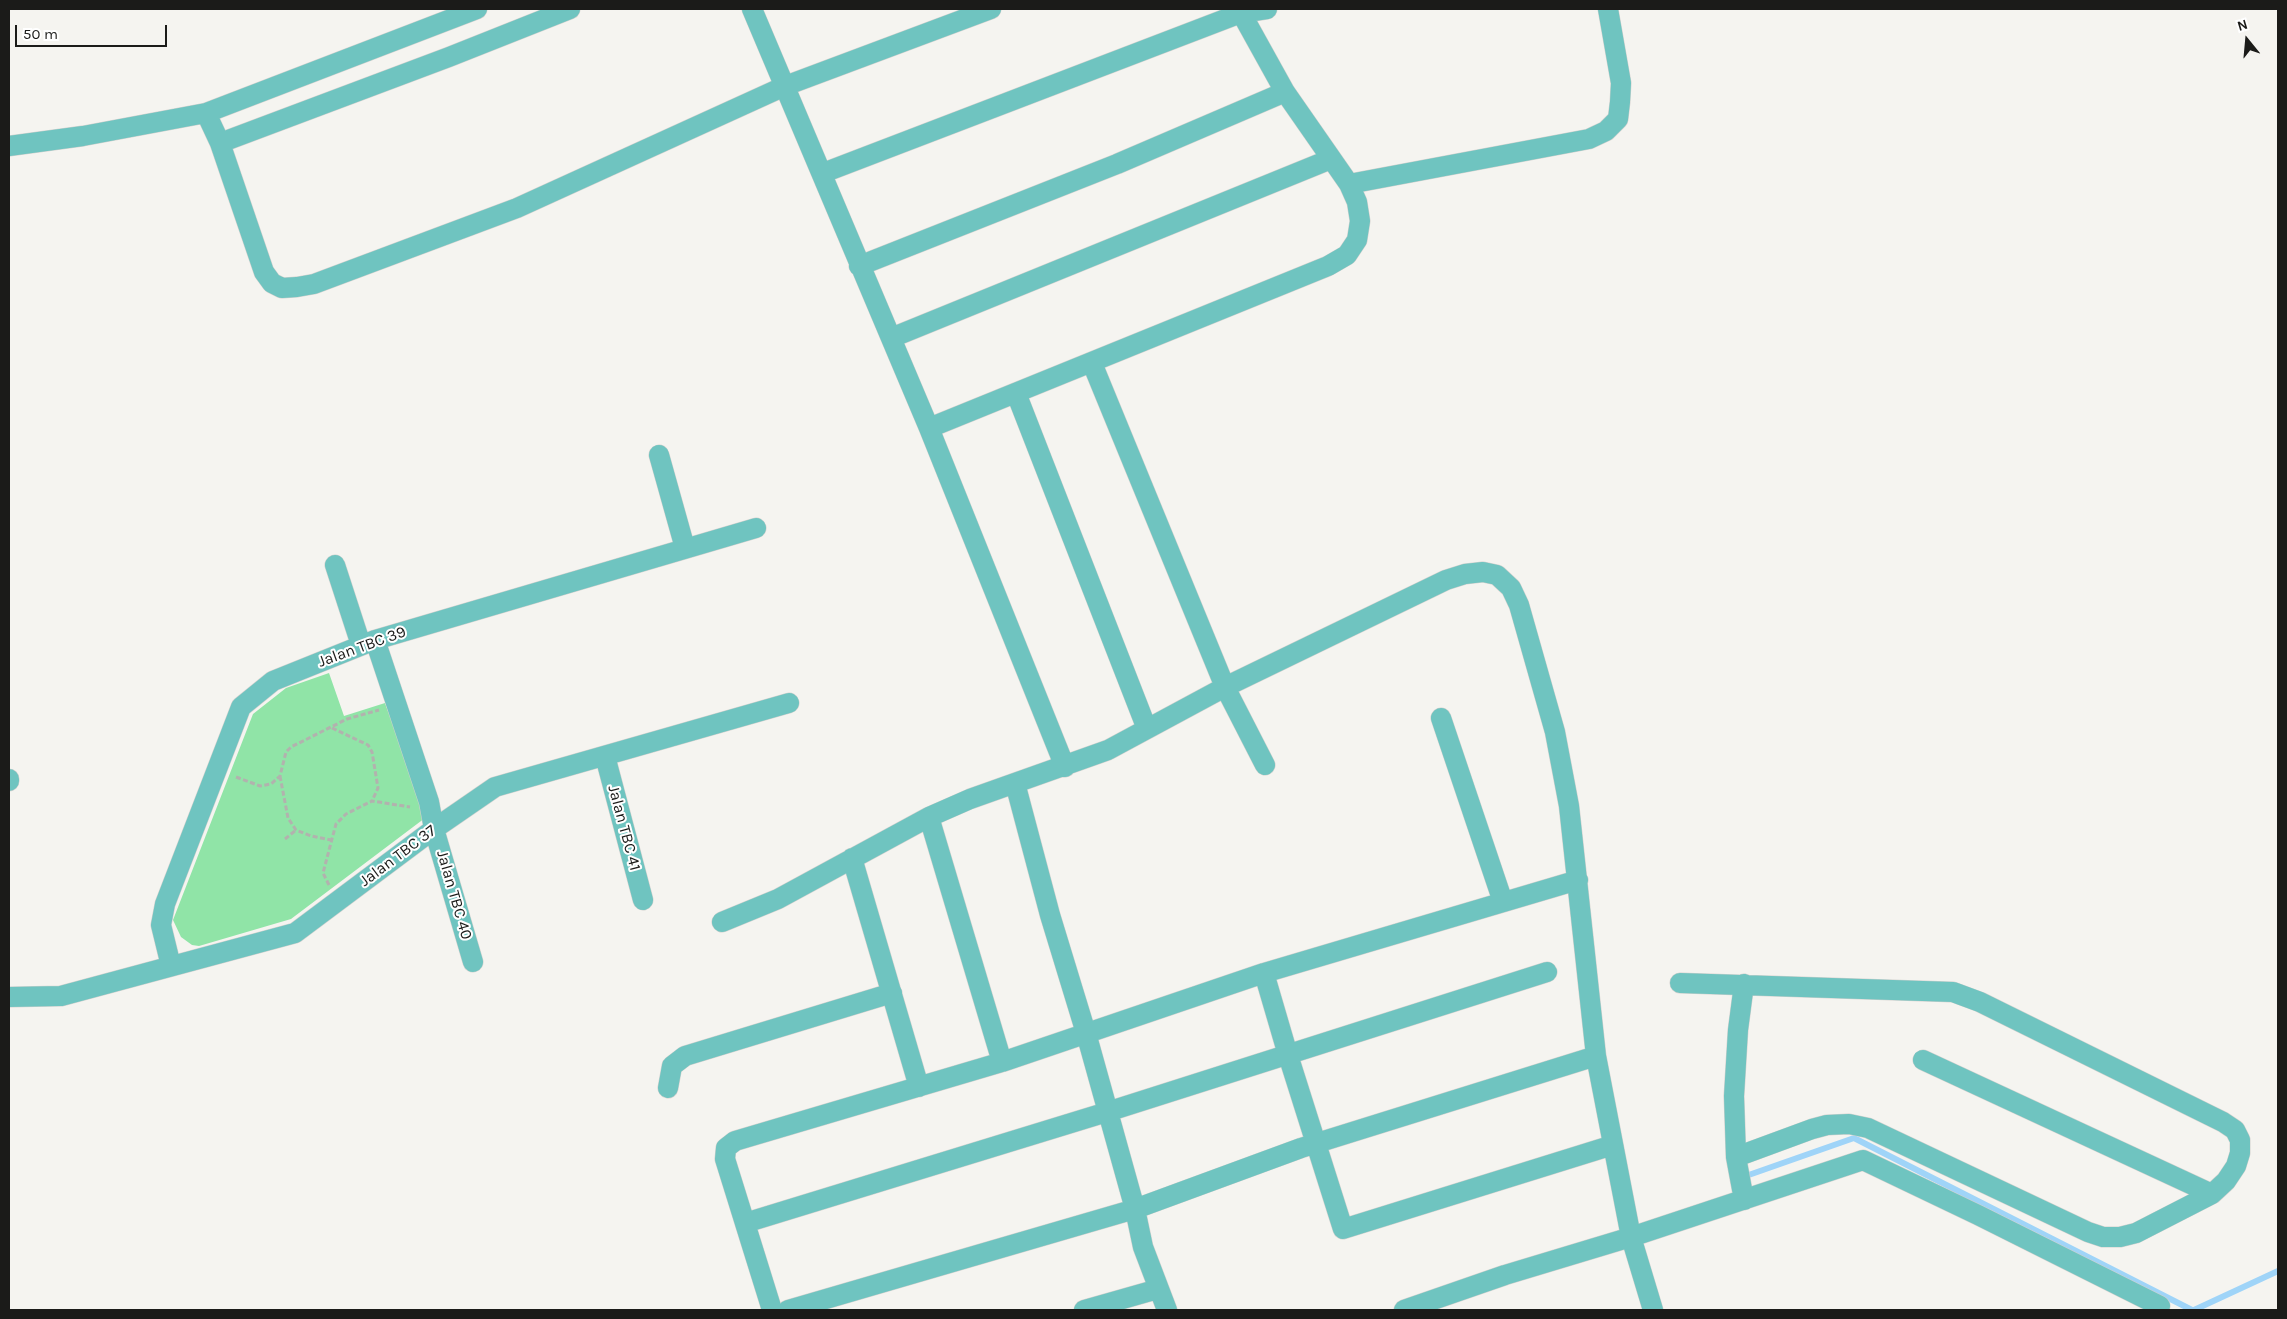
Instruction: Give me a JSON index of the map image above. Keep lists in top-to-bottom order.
{
  "streets": {
    "street": [
      "Jalan TBC 39",
      "Jalan TBC 41",
      "Jalan TBC 37",
      "Jalan TBC 40"
    ]
  },
  "crossings": [
    ["Jalan TBC 39", "Jalan TBC 37"],
    ["Jalan TBC 39", "Jalan TBC 40"],
    ["Jalan TBC 41", "Jalan TBC 37"],
    ["Jalan TBC 37", "Jalan TBC 40"]
  ],
  "scale_bar": "50 m",
  "north": "top"
}
